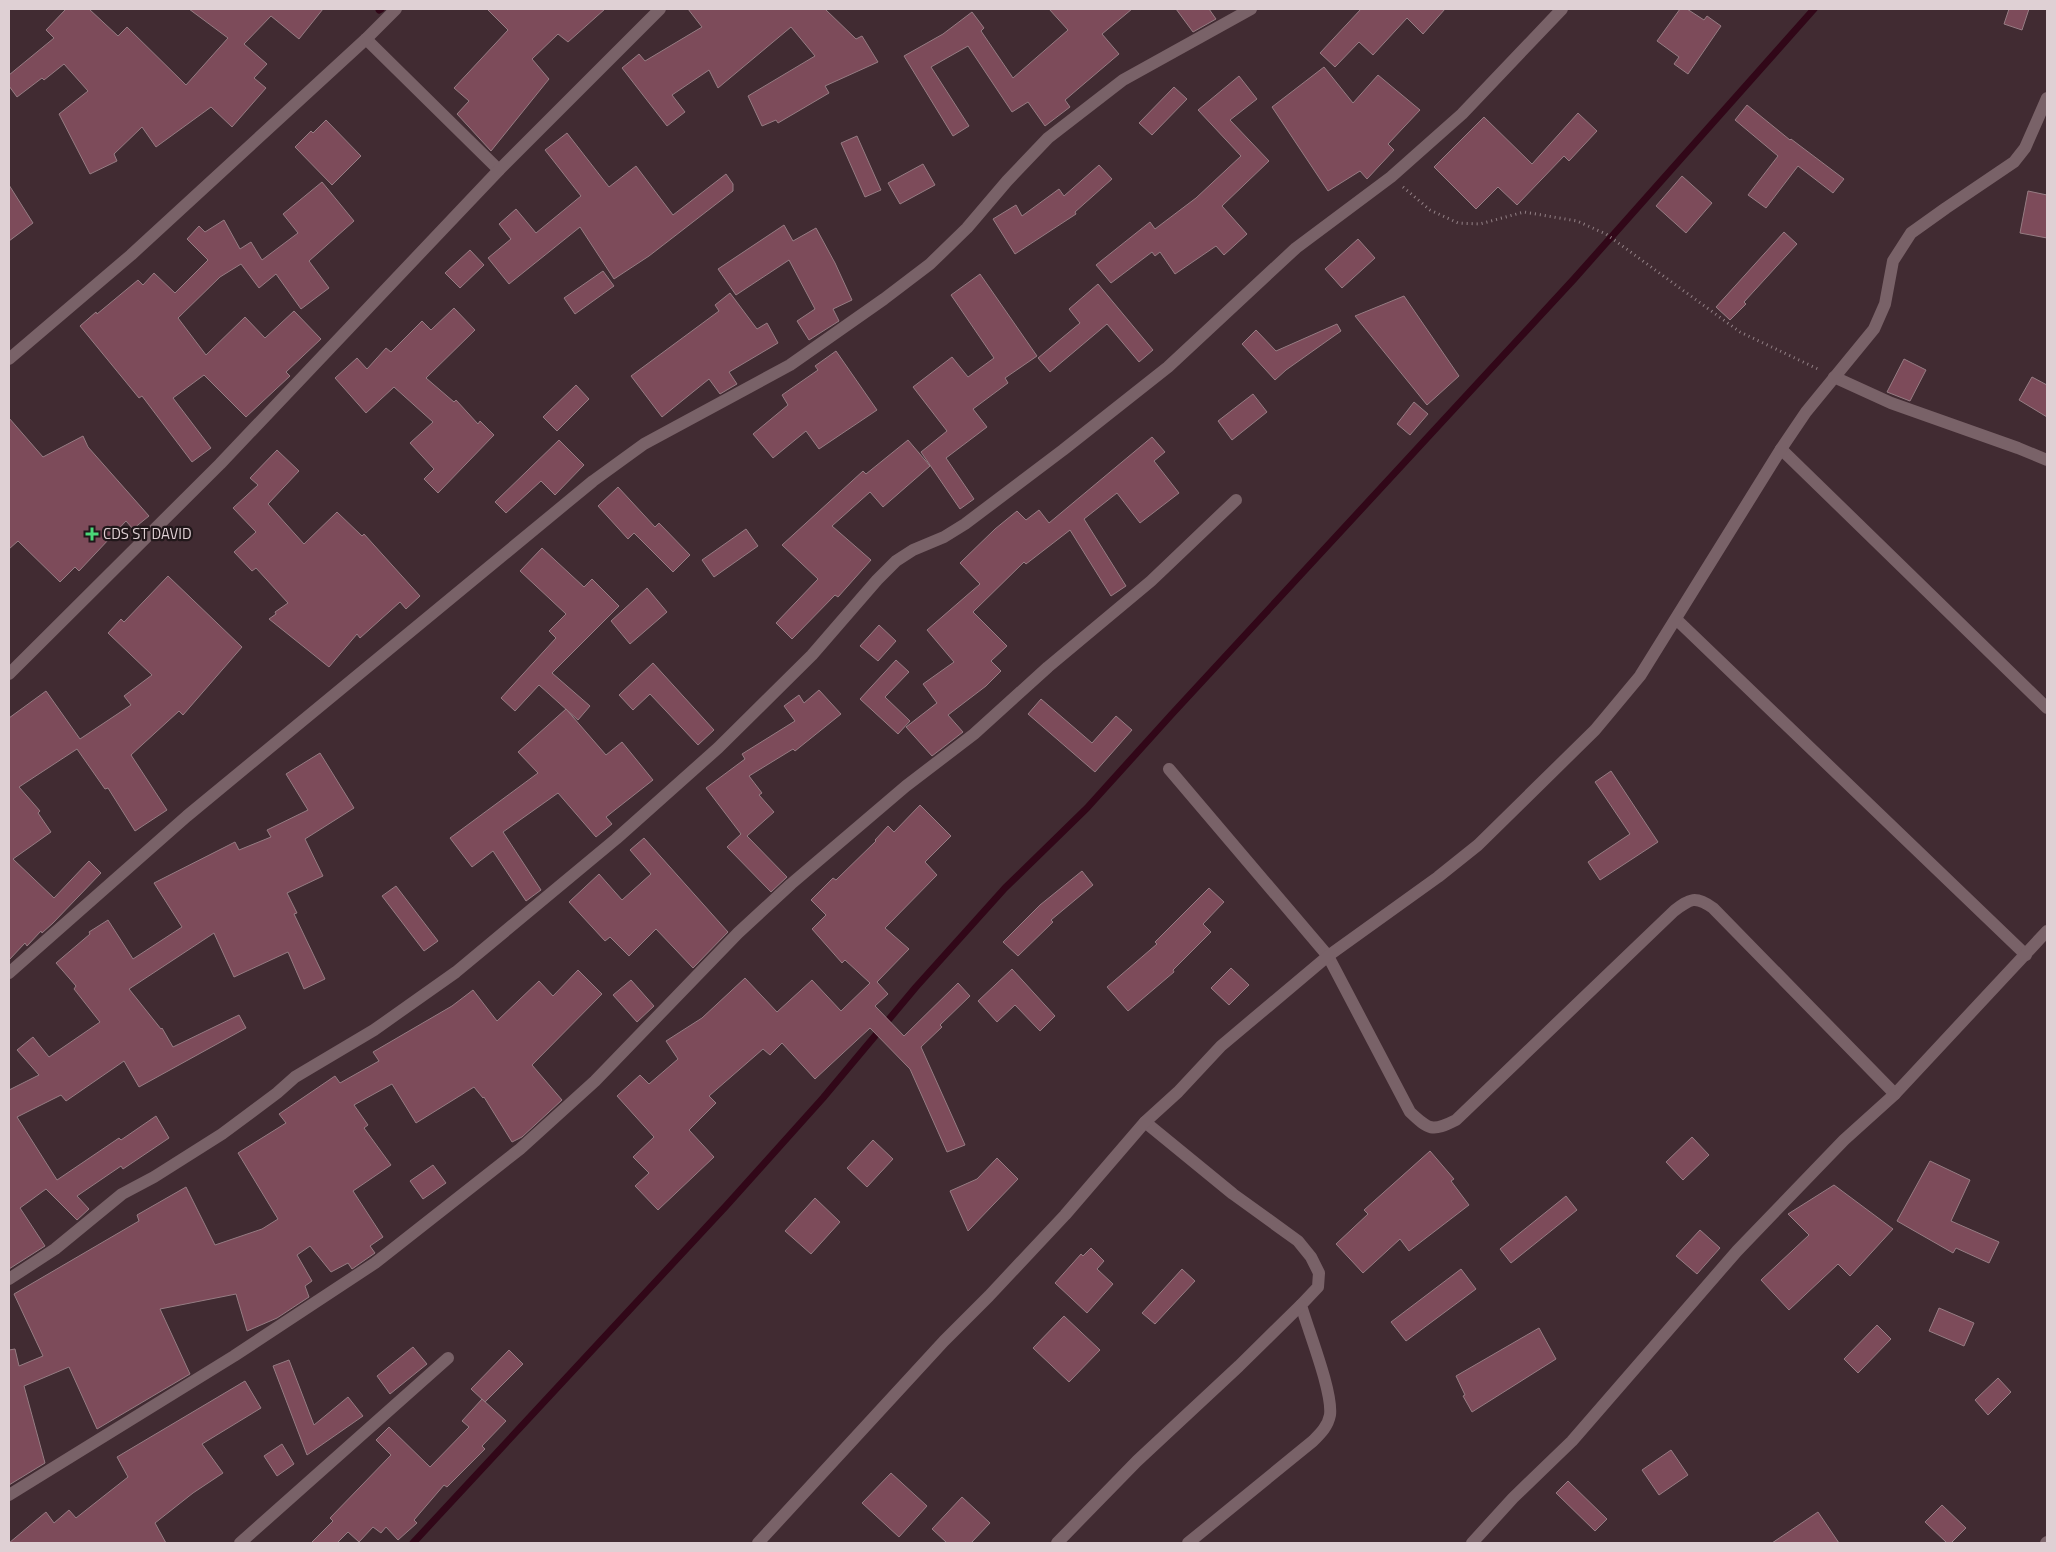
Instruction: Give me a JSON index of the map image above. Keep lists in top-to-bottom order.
{
  "places": {
    "health": ["CDS ST DAVID"]
  }
}
